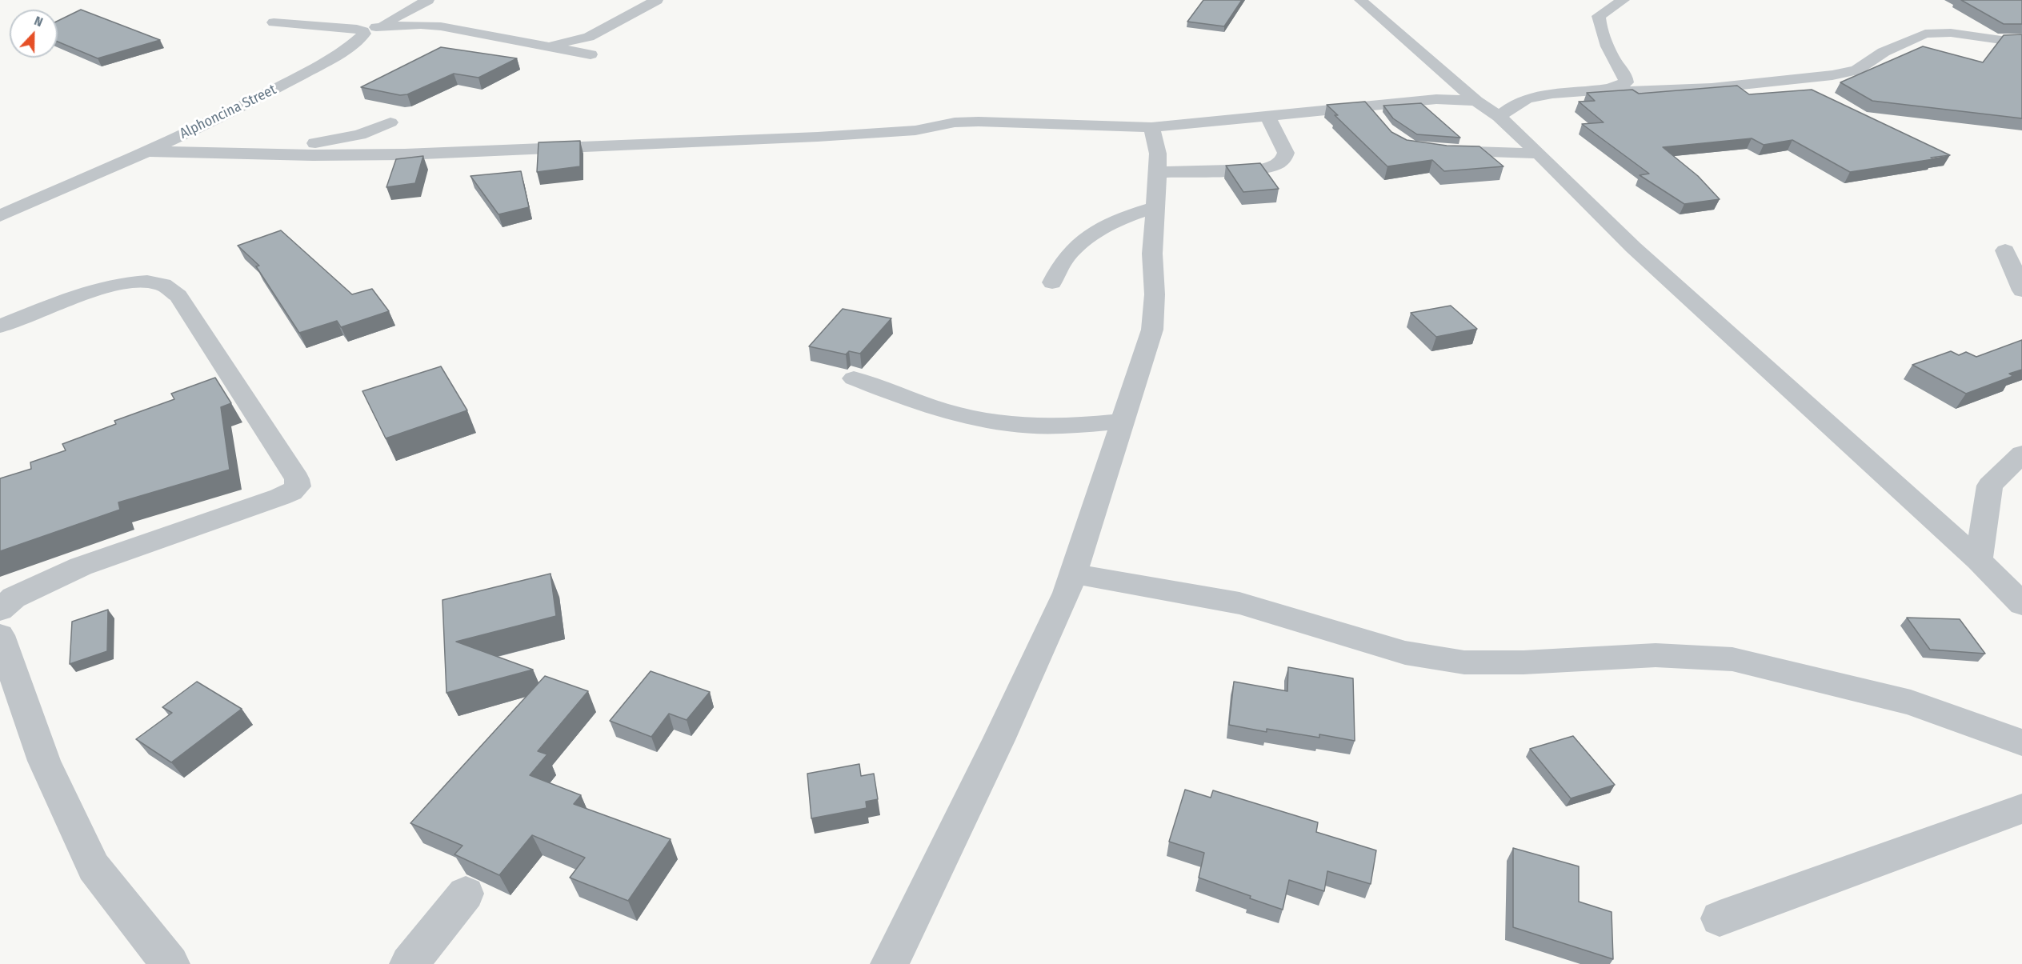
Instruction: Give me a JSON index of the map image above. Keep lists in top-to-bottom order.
{
  "streets": {
    "street": ["Alphoncina Street"]
  },
  "north": "top"
}
